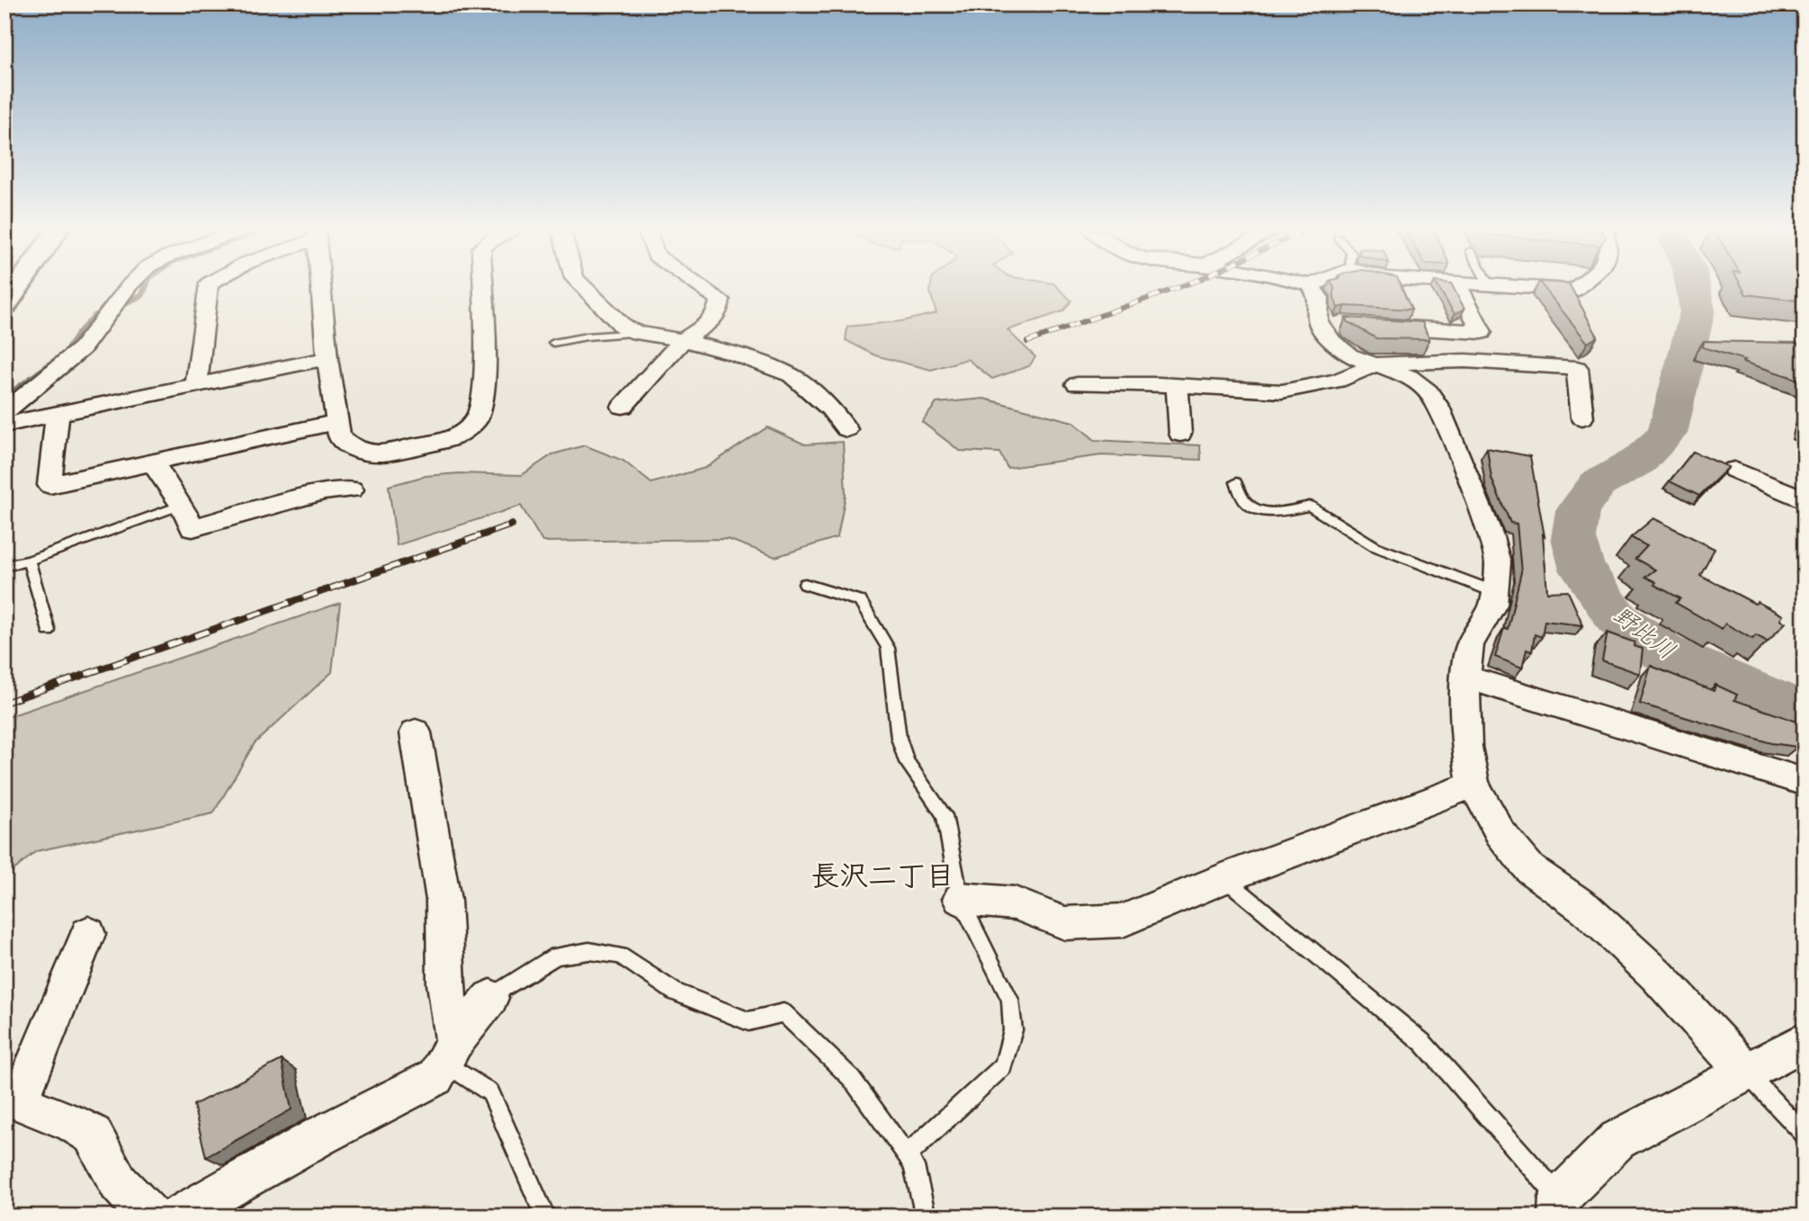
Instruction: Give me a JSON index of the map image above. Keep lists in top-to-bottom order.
{
  "districts": ["長沢二丁目"],
  "water": ["野比川"]
}
